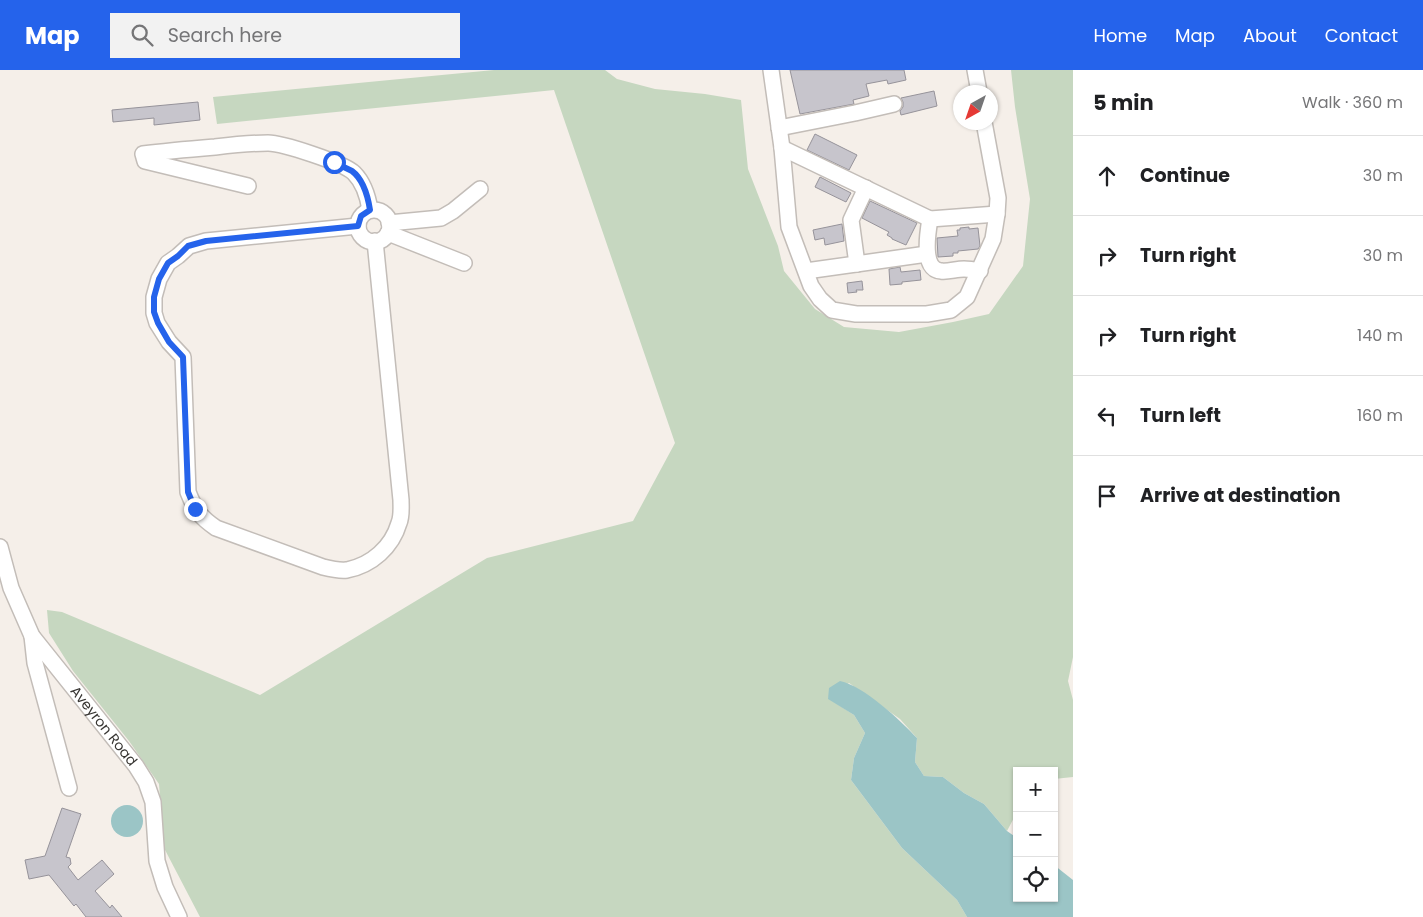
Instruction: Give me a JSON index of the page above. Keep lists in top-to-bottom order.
{
  "streets": {
    "street": ["Aveyron Road"]
  },
  "north": "bottom left",
  "page": {
    "header": "Map",
    "search": "Search here",
    "nav": [
      "Home",
      "Map",
      "About",
      "Contact"
    ],
    "heading": ["5 min", "Walk · 360 m"],
    "list": [
      ["Continue", "30 m"],
      ["Turn right", "30 m"],
      ["Turn right", "140 m"],
      ["Turn left", "160 m"],
      "Arrive at destination"
    ],
    "map_buttons": ["+", "−"]
  }
}
